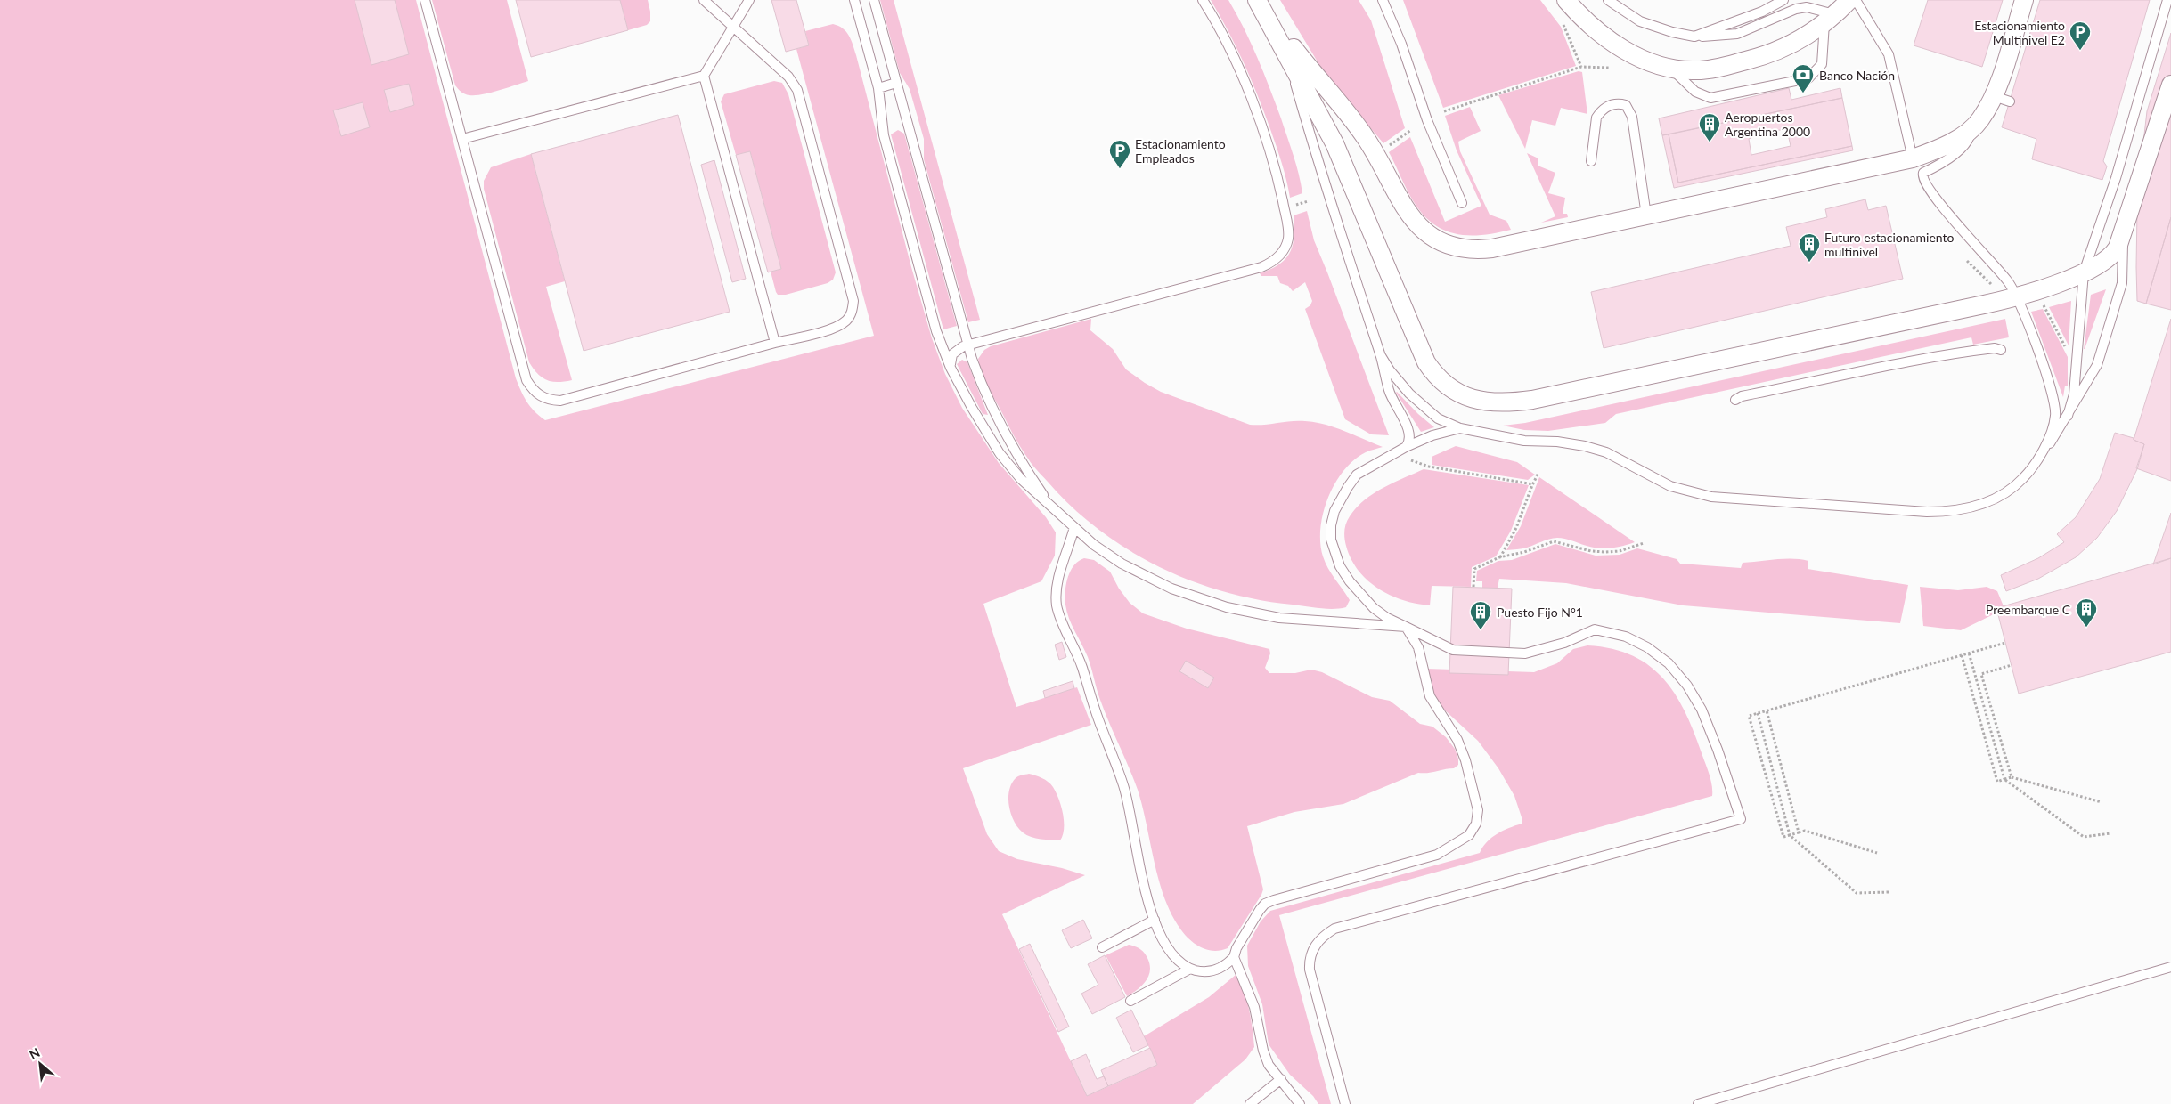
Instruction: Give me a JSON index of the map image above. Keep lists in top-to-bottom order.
{
  "places": {
    "parking": ["Estacionamiento Multinivel E2", "Estacionamiento Empleados"],
    "bank": ["Banco Nación"],
    "building": [
      "Aeropuertos Argentina 2000",
      "Futuro estacionamiento multinivel",
      "Preembarque C",
      "Puesto Fijo N°1"
    ]
  },
  "north": "top left"
}
